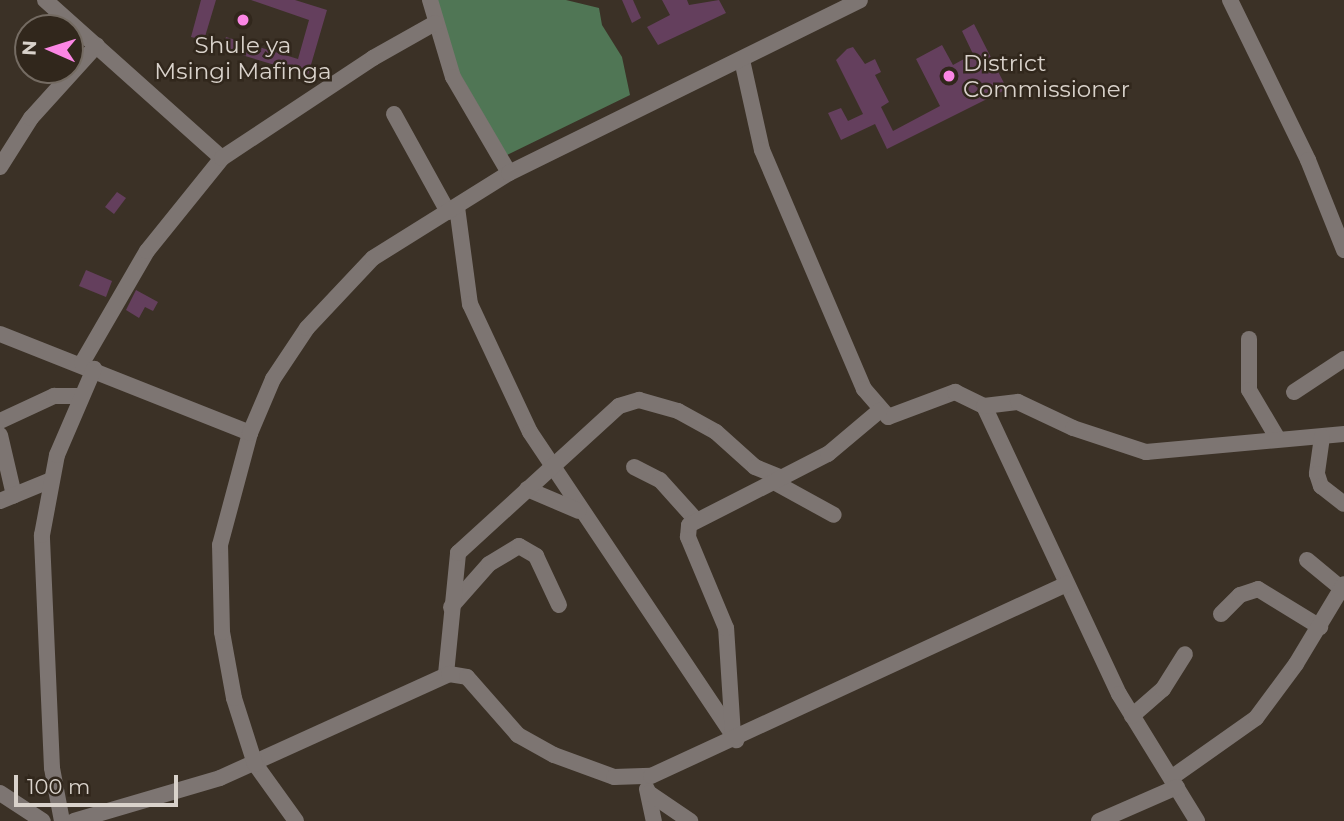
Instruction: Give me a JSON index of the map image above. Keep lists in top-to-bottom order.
{
  "places": ["Shule ya Msingi Mafinga", "District Commissioner"],
  "scale_bar": "100 m",
  "north": "left"
}
